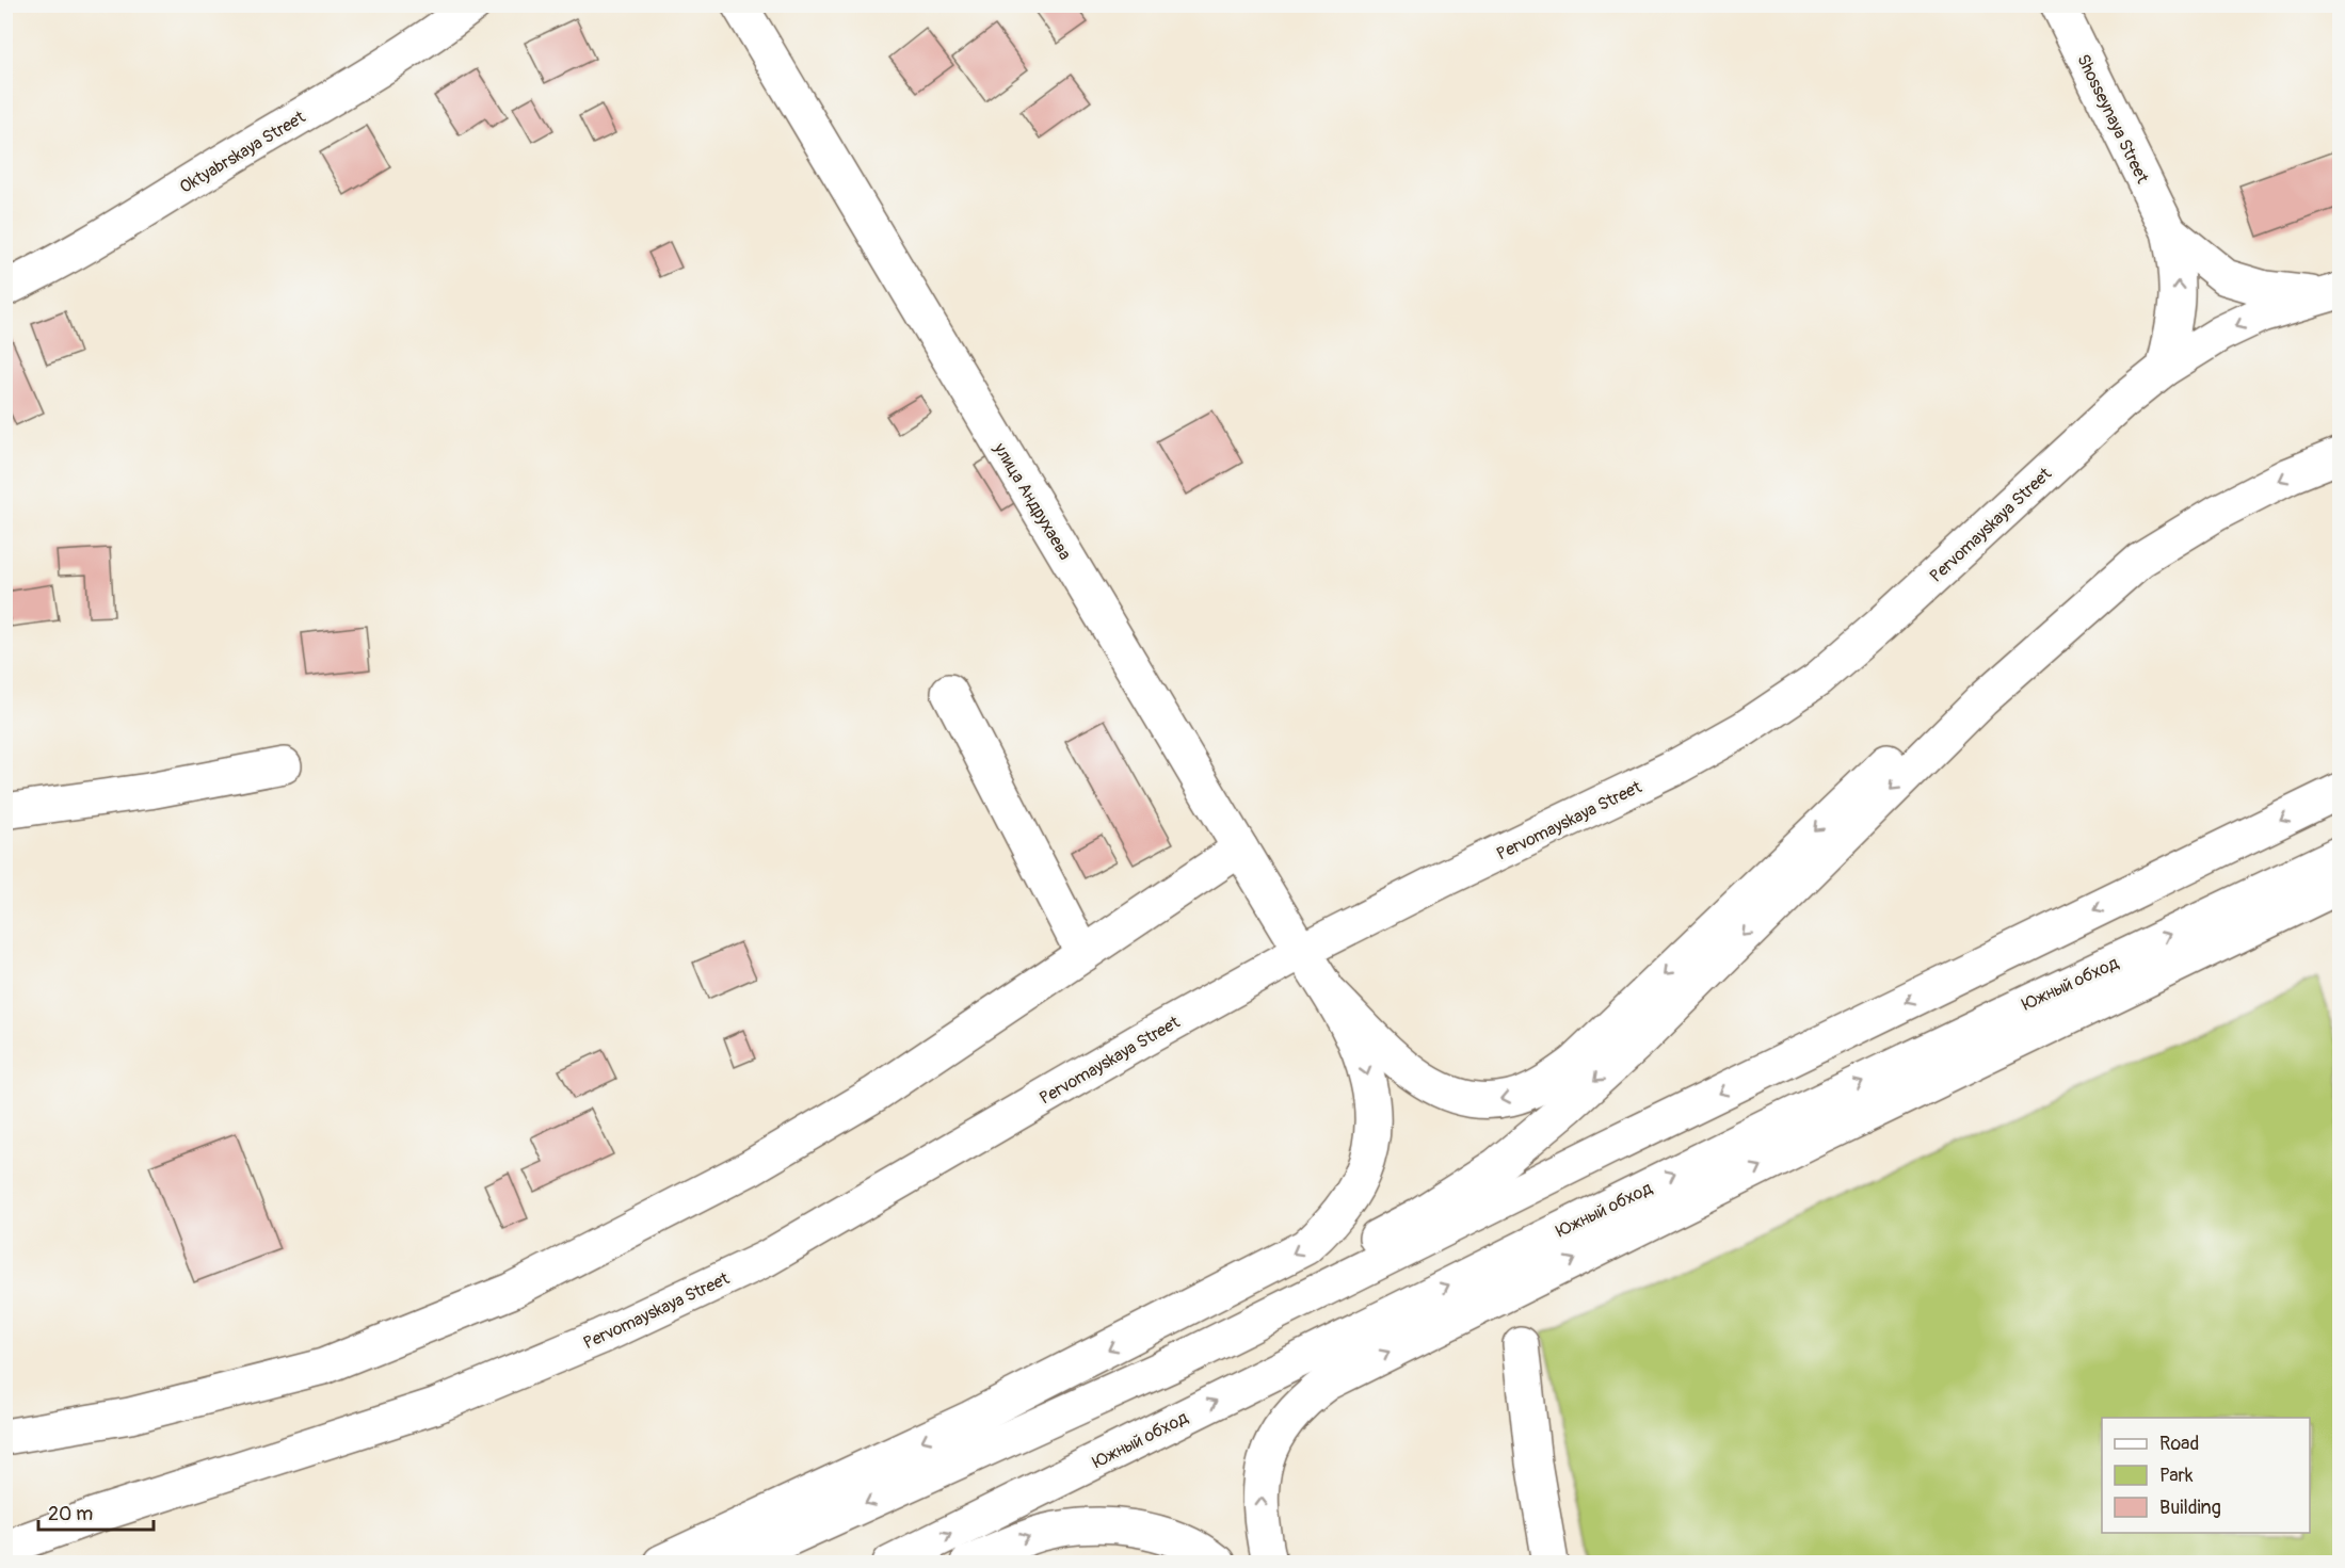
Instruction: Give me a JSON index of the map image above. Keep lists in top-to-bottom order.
{
  "streets": {
    "main road": [
      "Shosseynaya Street",
      "Oktyabrskaya Street",
      "улица Андрухаева",
      "Pervomayskaya Street",
      "Южный обход"
    ]
  },
  "crossings": [
    ["Shosseynaya Street", "Pervomayskaya Street"],
    ["улица Андрухаева", "Pervomayskaya Street"]
  ],
  "legend": ["Road", "Park", "Building"],
  "scale_bar": "20 m"
}
